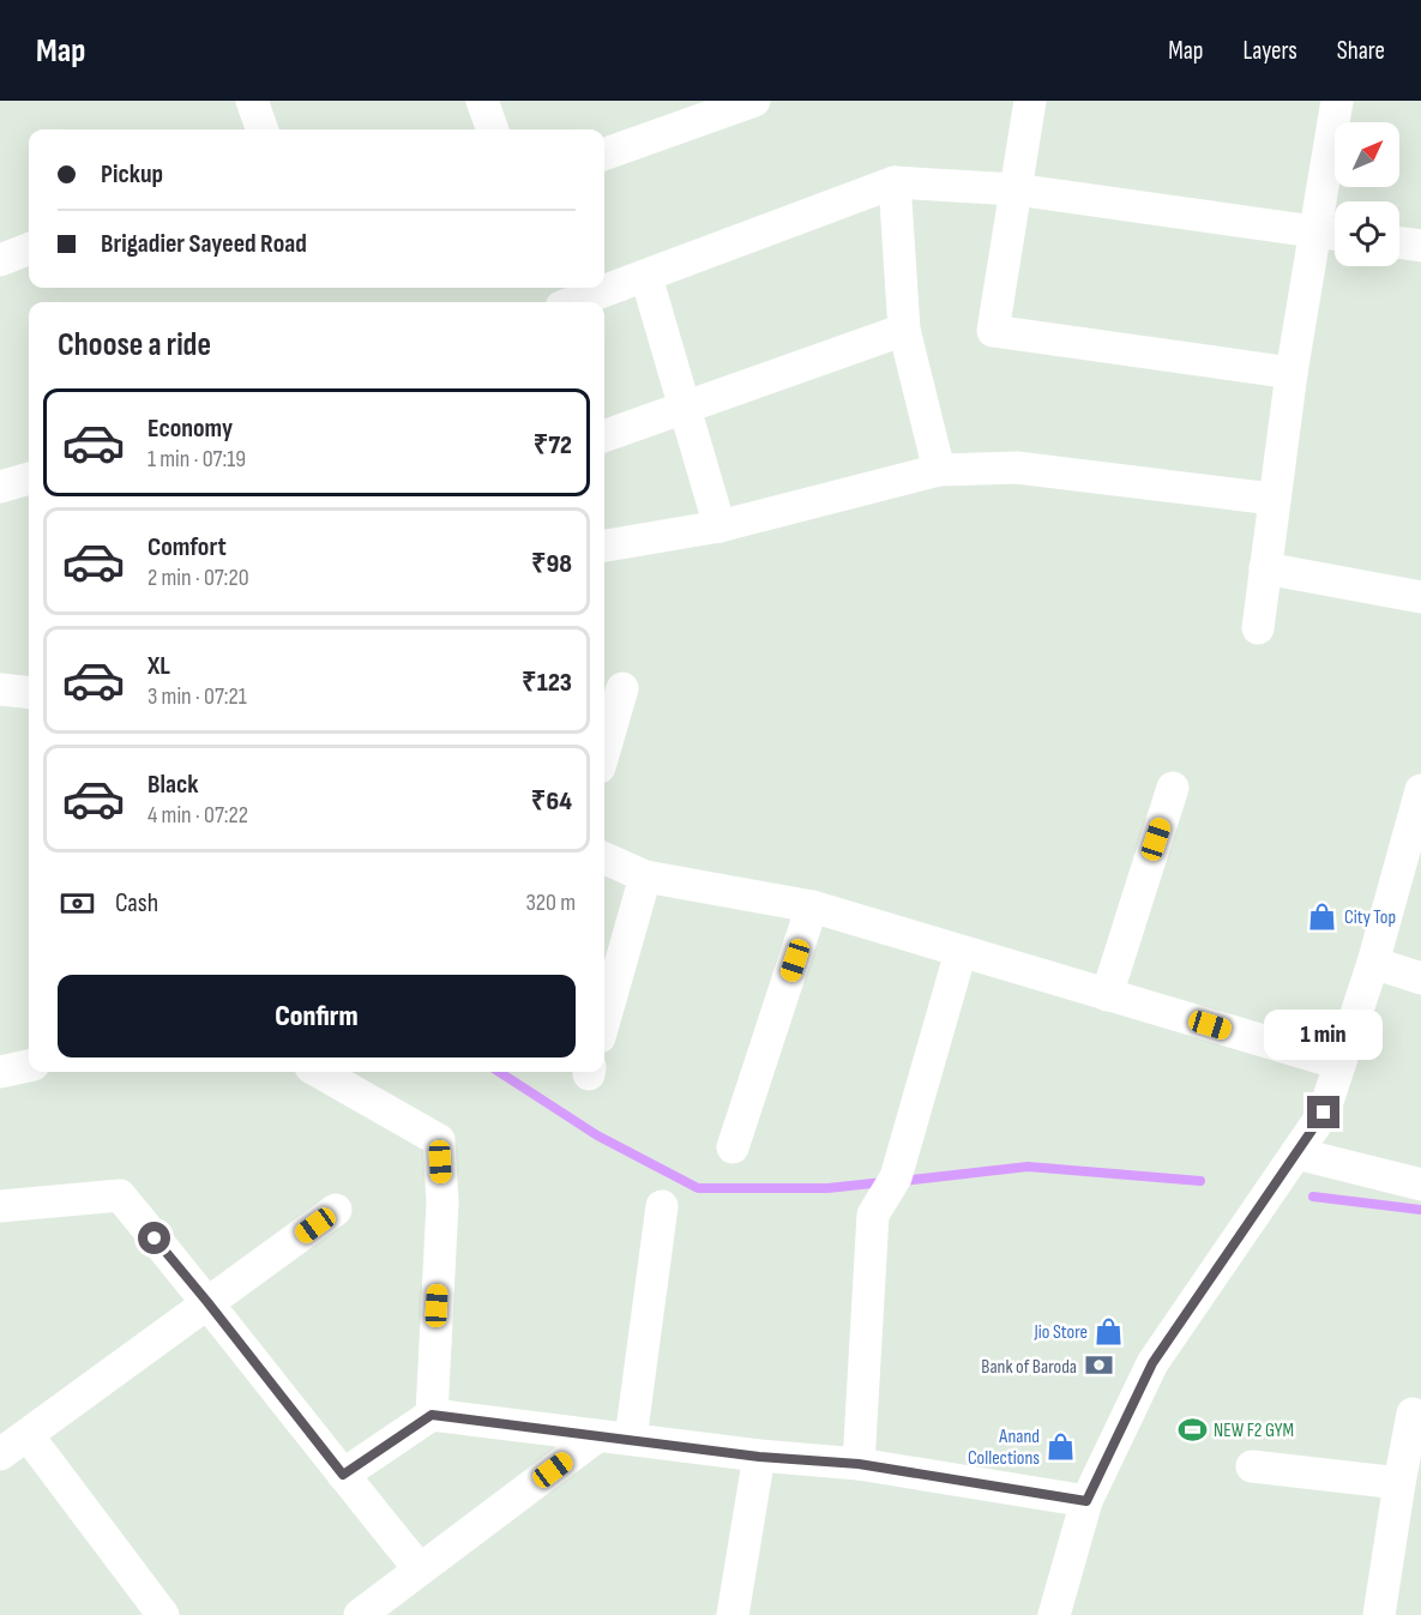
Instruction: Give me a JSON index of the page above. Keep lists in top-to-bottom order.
{
  "places": {
    "shop": ["City Top", "Jio Store", "Anand Collections"],
    "bank": ["Bank of Baroda"],
    "sports": ["NEW F2 GYM"]
  },
  "north": "top right",
  "page": {
    "header": "Map",
    "nav": ["Map", "Layers", "Share"],
    "banner": ["Pickup", "Brigadier Sayeed Road"],
    "heading": "Choose a ride",
    "list": [
      {
        "name": "Economy",
        "note": "1 min · 07:19",
        "value": "₹72"
      },
      {
        "name": "Comfort",
        "note": "2 min · 07:20",
        "value": "₹98"
      },
      {
        "name": "XL",
        "note": "3 min · 07:21",
        "value": "₹123"
      },
      {
        "name": "Black",
        "note": "4 min · 07:22",
        "value": "₹64"
      }
    ],
    "pay": ["Cash", "320 m"],
    "buttons": "Confirm",
    "bubble": "1 min"
  }
}
